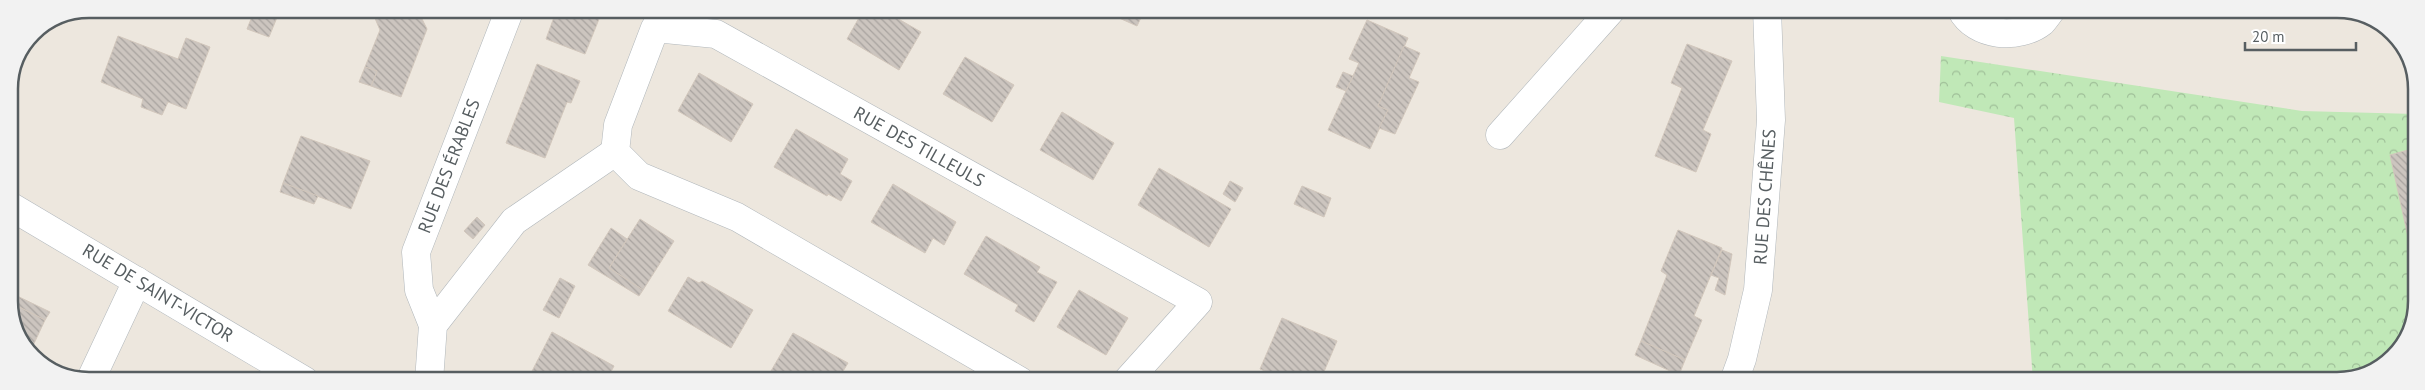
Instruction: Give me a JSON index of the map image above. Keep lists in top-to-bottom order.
{
  "streets": {
    "street": [
      "RUE DES TILLEULS",
      "RUE DES ÉRABLES",
      "RUE DES CHÊNES",
      "RUE DE SAINT-VICTOR"
    ]
  },
  "scale_bar": "20 m"
}
